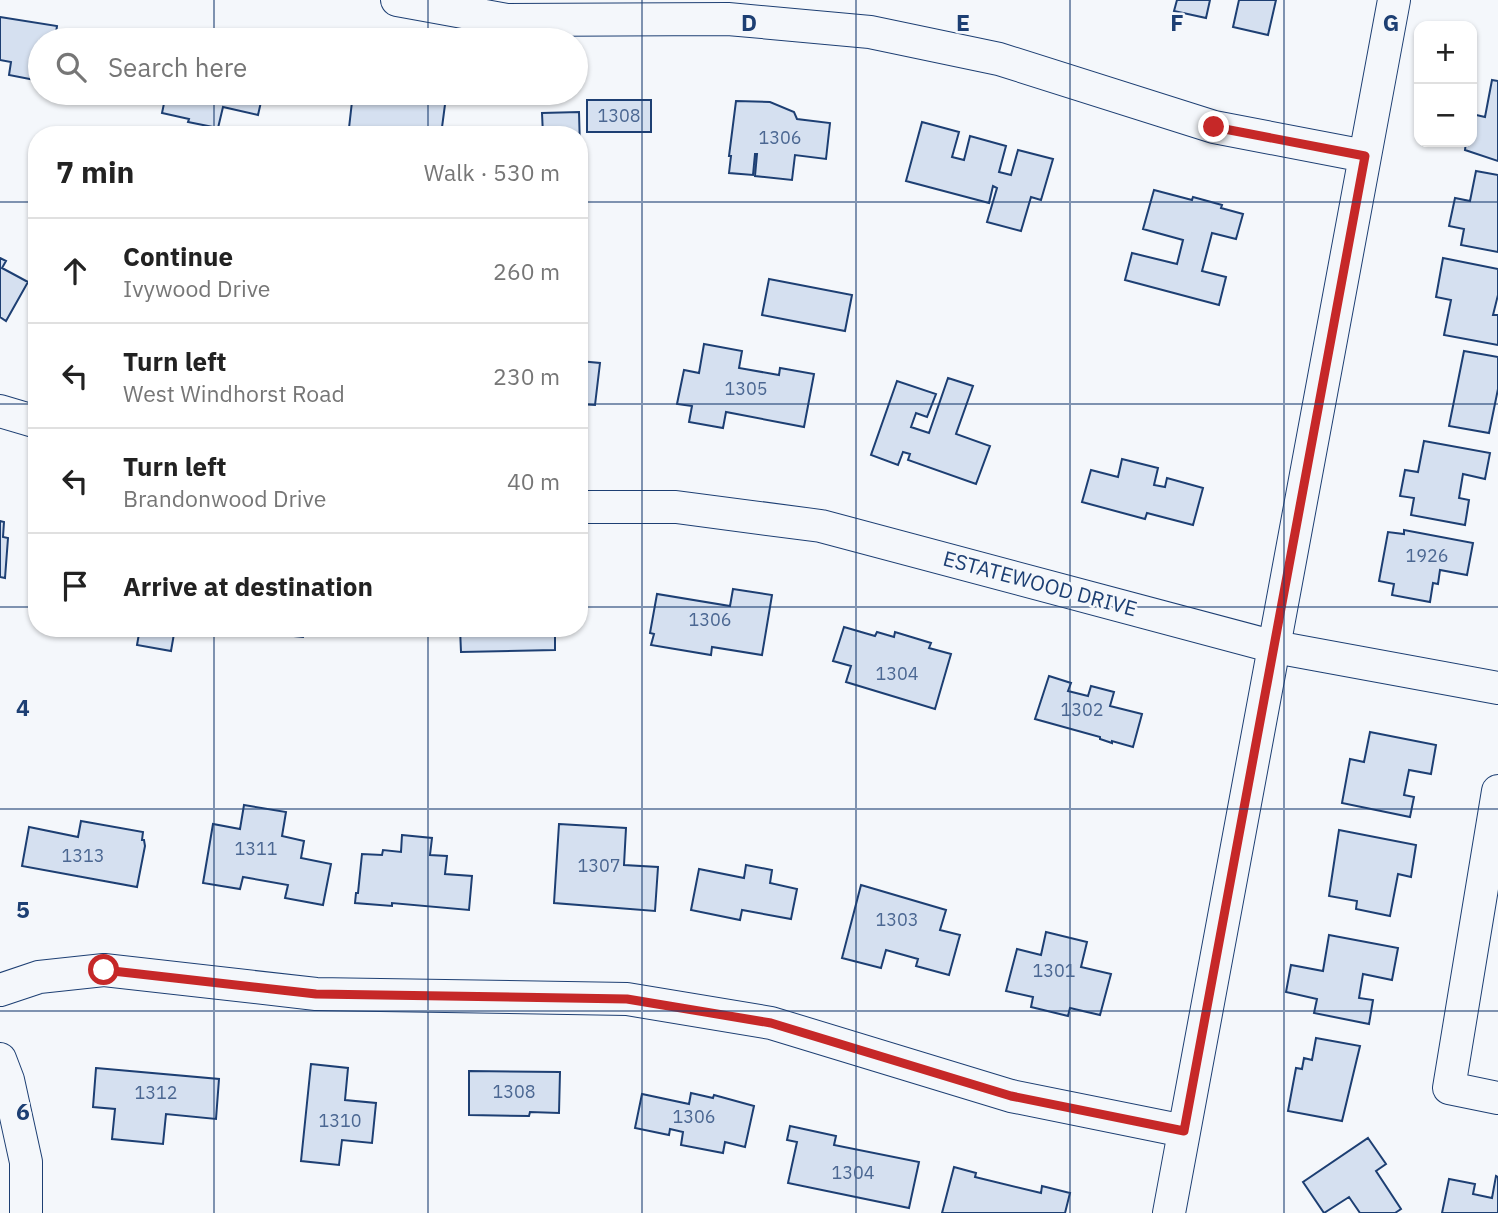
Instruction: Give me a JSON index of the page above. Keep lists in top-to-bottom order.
{
  "streets": {
    "street": ["ESTATEWOOD DRIVE"]
  },
  "house_numbers": [
    "1308",
    "1306",
    "1305",
    "1926",
    "1306",
    "1304",
    "1302",
    "1311",
    "1313",
    "1307",
    "1303",
    "1301",
    "1308",
    "1312",
    "1306",
    "1310",
    "1304"
  ],
  "page": {
    "map_buttons": ["+", "−"],
    "search": "Search here",
    "heading": ["7 min", "Walk · 530 m"],
    "list": [
      ["Continue", "Ivywood Drive", "260 m"],
      ["Turn left", "West Windhorst Road", "230 m"],
      ["Turn left", "Brandonwood Drive", "40 m"],
      "Arrive at destination"
    ]
  },
  "grid": {
    "columns": [
      "D",
      "E",
      "F",
      "G"
    ],
    "rows": ["4", "5", "6"]
  }
}
